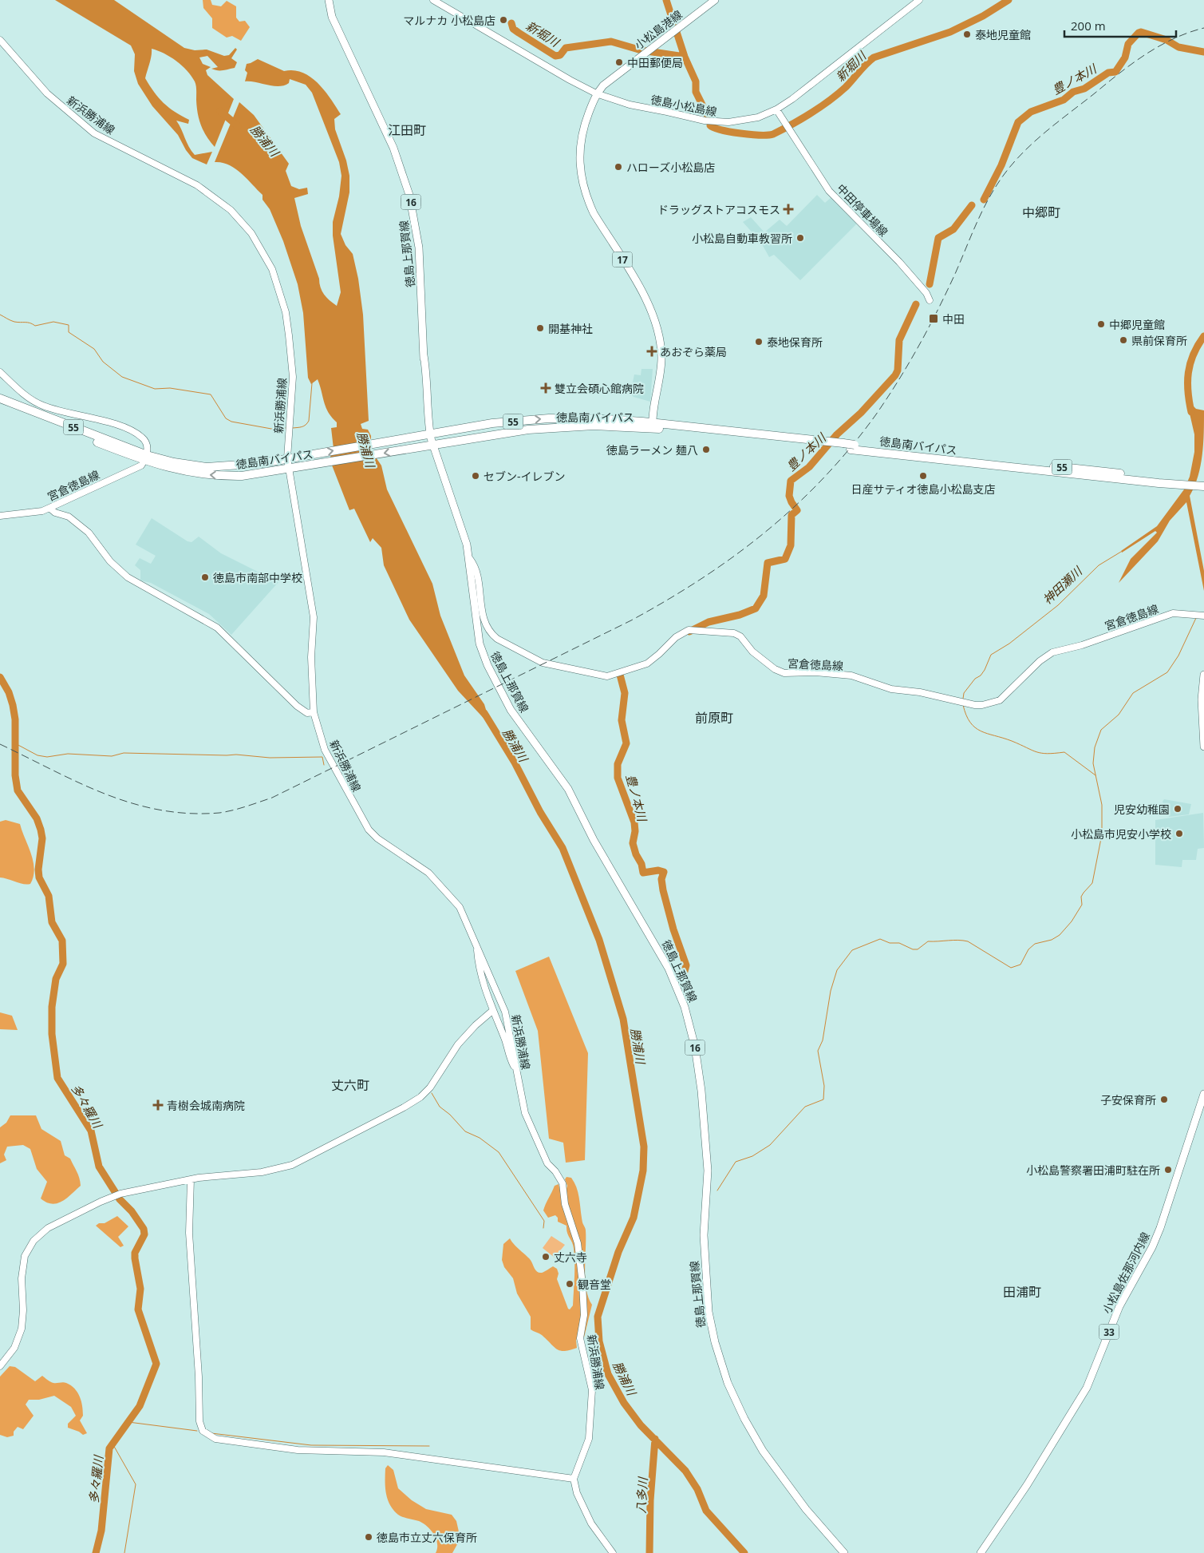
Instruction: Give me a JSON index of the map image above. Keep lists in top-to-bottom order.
{
  "streets": {
    "highway": ["徳島南バイパス", "55"],
    "main road": [
      "小松島港線",
      "徳島小松島線",
      "新浜勝浦線",
      "16",
      "中田停車場線",
      "徳島上那賀線",
      "17",
      "宮倉徳島線",
      "小松島佐那河内線",
      "33"
    ]
  },
  "crossings": [
    ["小松島港線", "徳島小松島線"],
    ["小松島港線", "徳島南バイパス"],
    ["徳島小松島線", "中田停車場線"],
    ["新浜勝浦線", "徳島南バイパス"],
    ["徳島上那賀線", "徳島南バイパス"],
    ["徳島上那賀線", "宮倉徳島線"],
    ["徳島南バイパス", "宮倉徳島線"]
  ],
  "districts": [
    "江田町",
    "中郷町",
    "前原町",
    "丈六町",
    "田浦町"
  ],
  "water": [
    "新堀川",
    "豊ノ本川",
    "勝浦川",
    "神田瀬川",
    "多々羅川",
    "八多川"
  ],
  "places": {
    "other": [
      "マルナカ 小松島店",
      "泰地児童館",
      "中田郵便局",
      "ハローズ小松島店",
      "小松島自動車教習所",
      "中郷児童館",
      "開基神社",
      "県前保育所",
      "泰地保育所",
      "徳島ラーメン 麺八",
      "セブン-イレブン",
      "日産サティオ徳島小松島支店",
      "徳島市南部中学校",
      "児安幼稚園",
      "小松島市児安小学校",
      "子安保育所",
      "小松島警察署田浦町駐在所",
      "丈六寺",
      "観音堂",
      "徳島市立丈六保育所"
    ],
    "health": [
      "ドラッグストアコスモス",
      "あおぞら薬局",
      "雙立会碩心館病院",
      "青樹会城南病院"
    ],
    "transit": ["中田"]
  },
  "scale_bar": "200 m"
}
